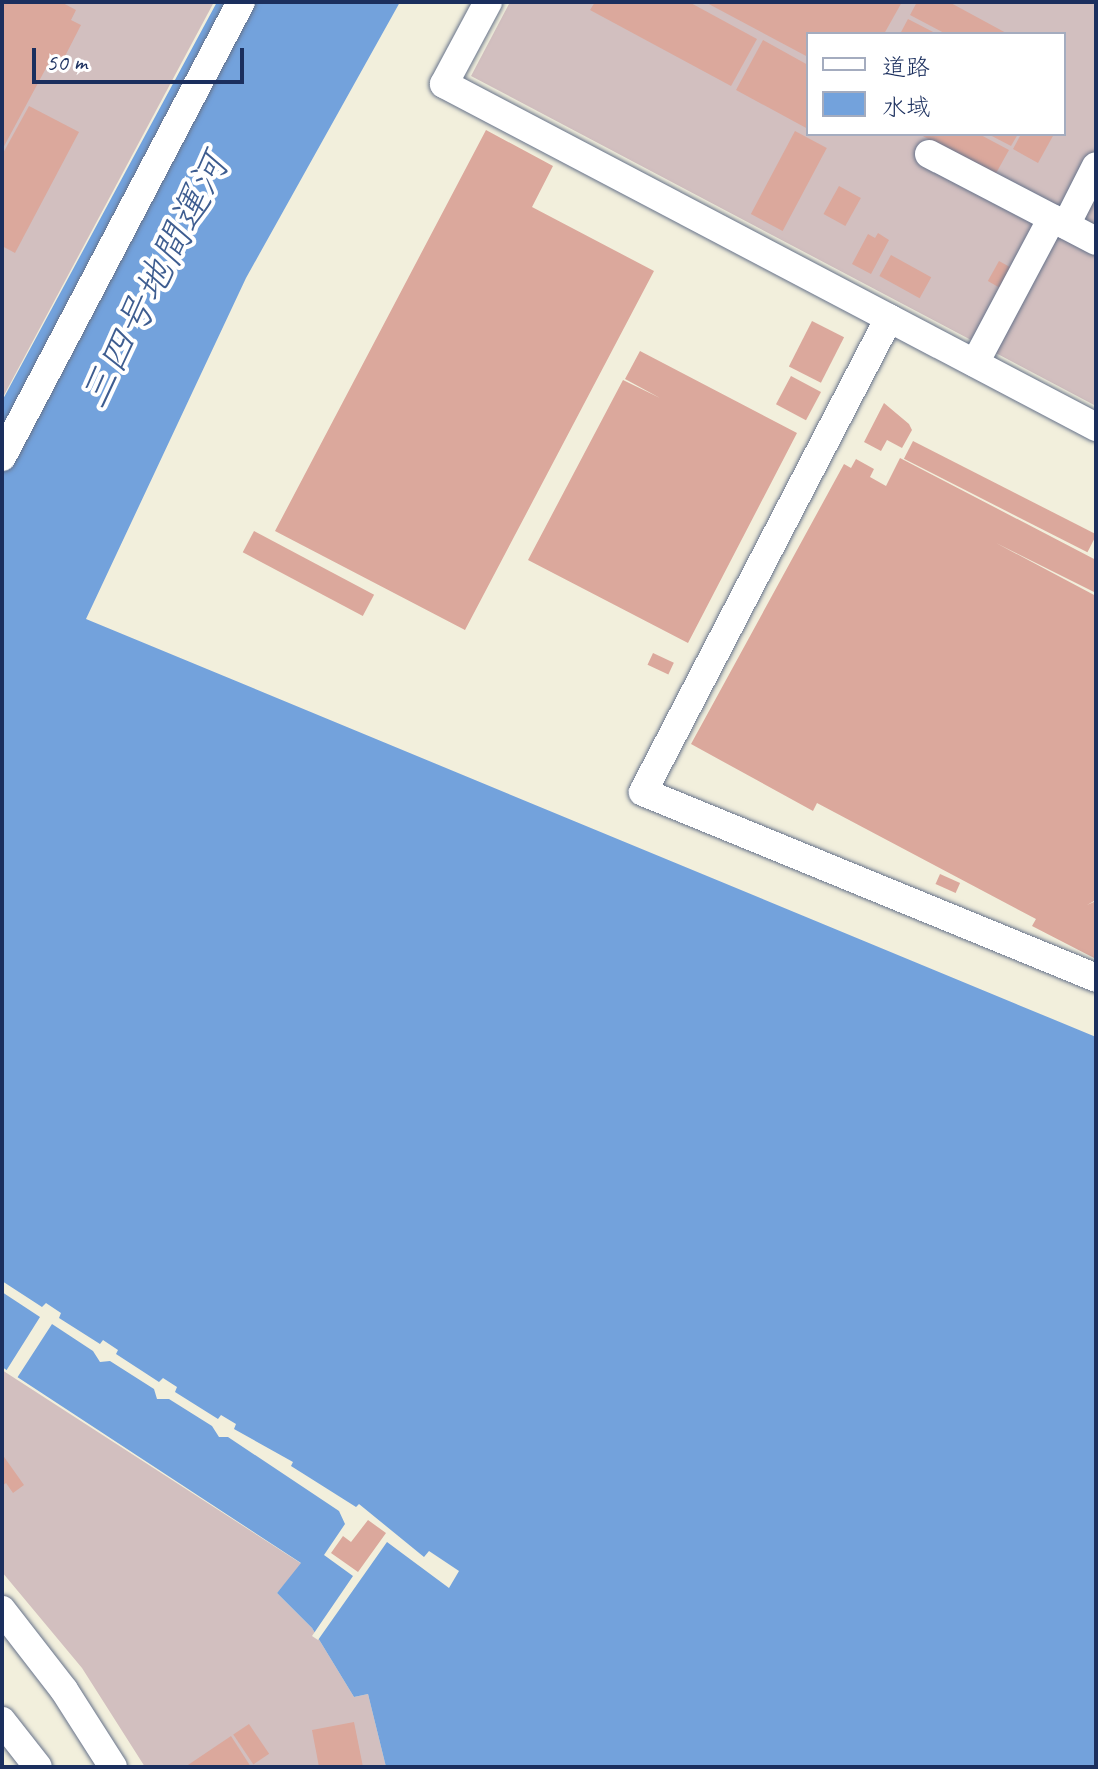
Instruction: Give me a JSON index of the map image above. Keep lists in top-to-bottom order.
{
  "water": ["三四号地間運河"],
  "legend": ["道路", "水域"],
  "scale_bar": "50 m"
}
